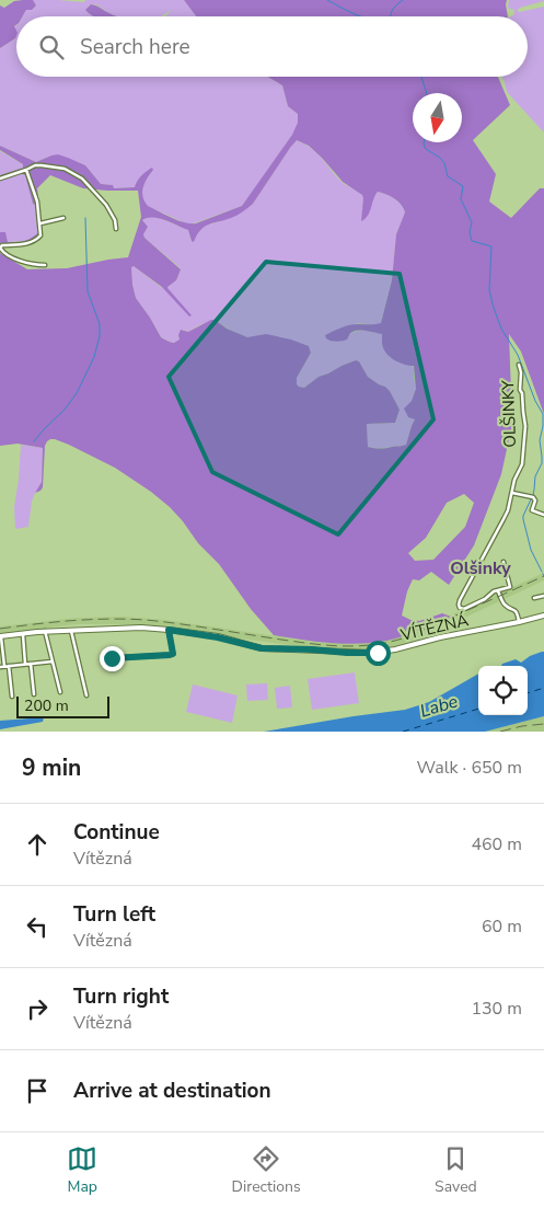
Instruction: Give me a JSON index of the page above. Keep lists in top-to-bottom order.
{
  "streets": {
    "main road": ["VÍTĚZNÁ"],
    "street": ["OLŠINKY"]
  },
  "districts": ["Olšinky"],
  "water": ["Labe"],
  "scale_bar": "200 m",
  "north": "bottom",
  "page": {
    "search": "Search here",
    "scale": "200 m",
    "heading": ["9 min", "Walk · 650 m"],
    "list": [
      ["Continue", "Vítězná", "460 m"],
      ["Turn left", "Vítězná", "60 m"],
      ["Turn right", "Vítězná", "130 m"],
      "Arrive at destination"
    ],
    "nav": ["Map", "Directions", "Saved"]
  }
}
